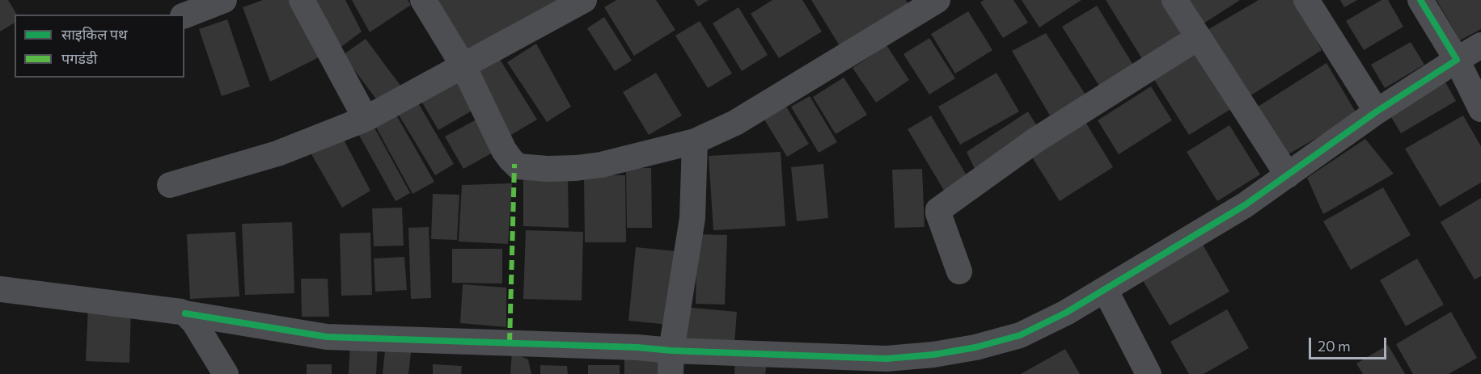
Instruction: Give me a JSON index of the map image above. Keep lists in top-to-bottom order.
{
  "legend": ["साइकिल पथ", "पगडंडी"],
  "scale_bar": "20 m"
}
